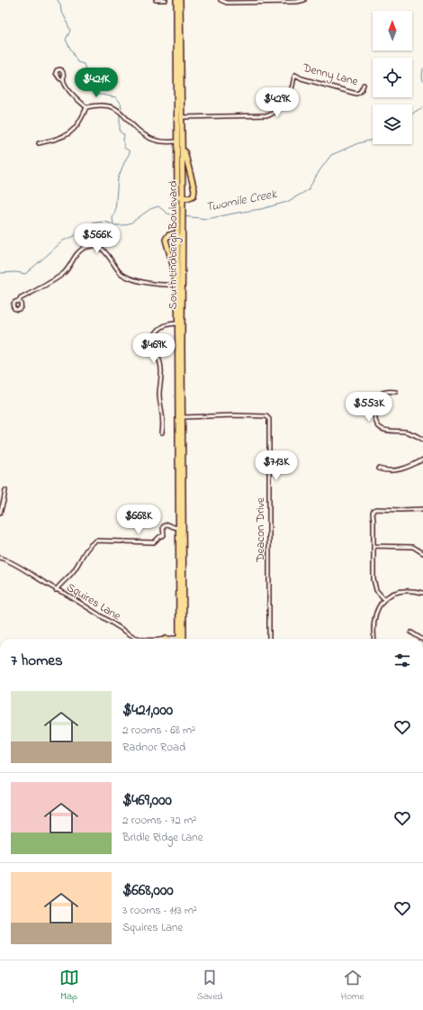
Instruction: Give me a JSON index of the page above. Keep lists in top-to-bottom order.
{
  "streets": {
    "main road": ["South Lindbergh Boulevard"],
    "street": ["Denny Lane", "Deacon Drive", "Squires Lane"]
  },
  "crossings": [
    ["Denny Lane", "South Lindbergh Boulevard"],
    ["South Lindbergh Boulevard", "Deacon Drive"]
  ],
  "water": ["Twomile Creek"],
  "north": "top",
  "page": {
    "price": [
      "$421K",
      "$429K",
      "$566K",
      "$469K",
      "$553K",
      "$713K",
      "$668K"
    ],
    "heading": "7 homes",
    "list": [
      {
        "name": "$421,000",
        "note": "2 rooms · 68 m² · Radnor Road"
      },
      {
        "name": "$469,000",
        "note": "2 rooms · 72 m² · Bridle Ridge Lane"
      },
      {
        "name": "$668,000",
        "note": "3 rooms · 113 m² · Squires Lane"
      }
    ],
    "tabs": ["Map", "Saved", "Home"]
  }
}
